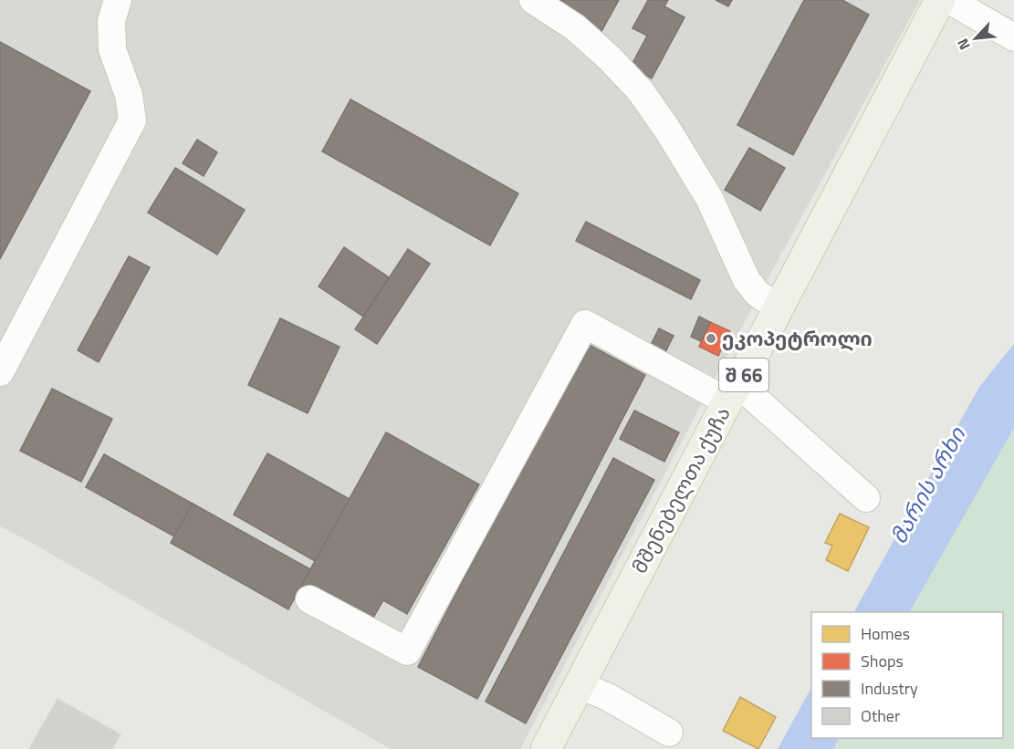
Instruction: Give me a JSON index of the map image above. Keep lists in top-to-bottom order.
{
  "streets": {
    "main road": ["შ 66", "მშენებელთა ქუჩა"]
  },
  "water": ["მარის არხი"],
  "places": ["ეკოპეტროლი"],
  "legend": [
    "Homes",
    "Shops",
    "Industry",
    "Other"
  ],
  "north": "bottom left"
}
